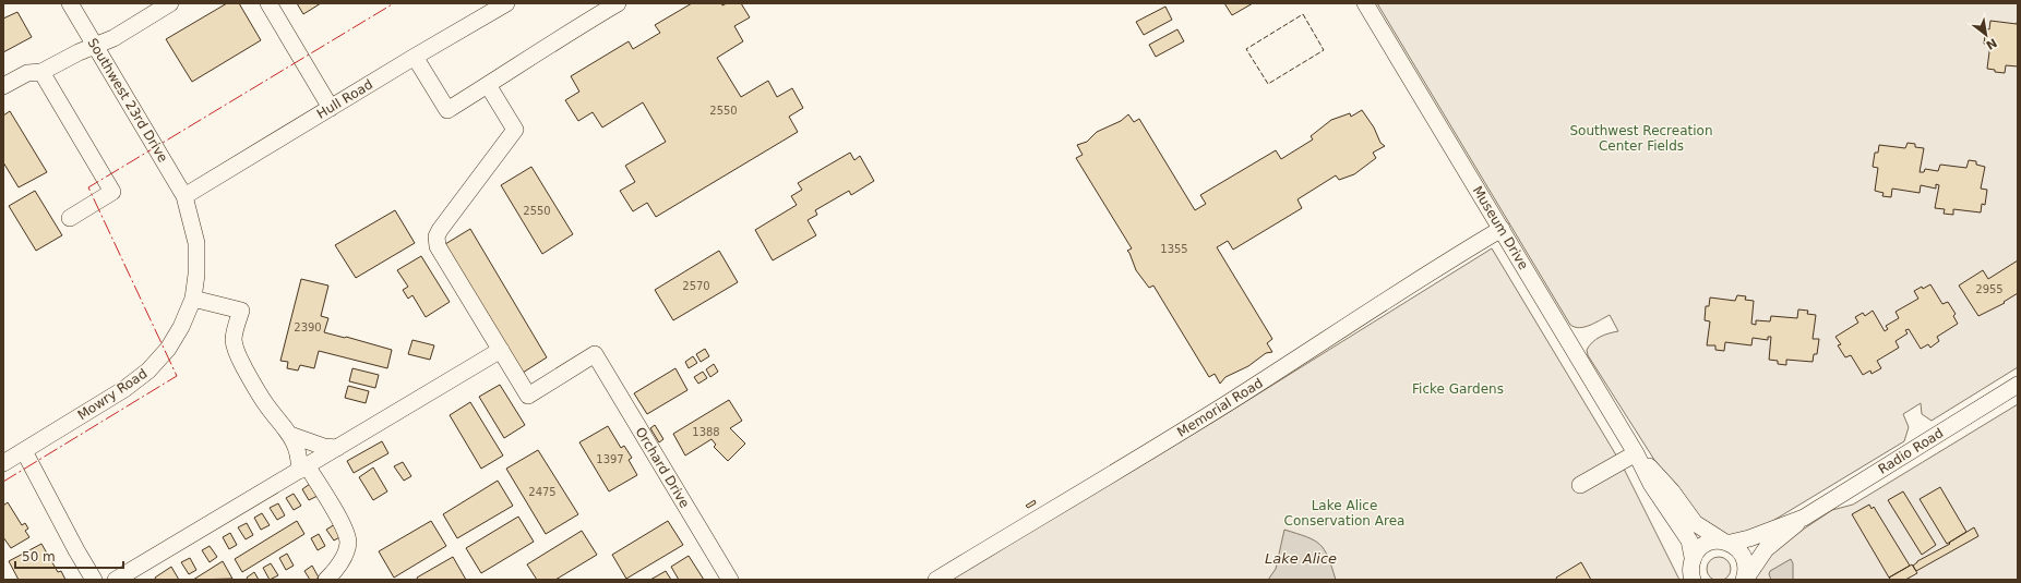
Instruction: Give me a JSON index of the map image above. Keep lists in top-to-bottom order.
{
  "streets": {
    "street": [
      "Hull Road",
      "Southwest 23rd Drive",
      "Museum Drive",
      "Mowry Road",
      "Memorial Road",
      "Radio Road",
      "Orchard Drive"
    ]
  },
  "crossings": [
    ["Hull Road", "Southwest 23rd Drive"],
    ["Hull Road", "Mowry Road"],
    ["Southwest 23rd Drive", "Mowry Road"],
    ["Museum Drive", "Memorial Road"],
    ["Museum Drive", "Radio Road"]
  ],
  "water": ["Lake Alice"],
  "parks": ["Southwest Recreation Center Fields", "Ficke Gardens", "Lake Alice Conservation Area"],
  "house_numbers": [
    "2550",
    "2550",
    "1355",
    "2570",
    "2955",
    "2390",
    "1388",
    "1397",
    "2475"
  ],
  "scale_bar": "50 m",
  "north": "bottom right"
}
